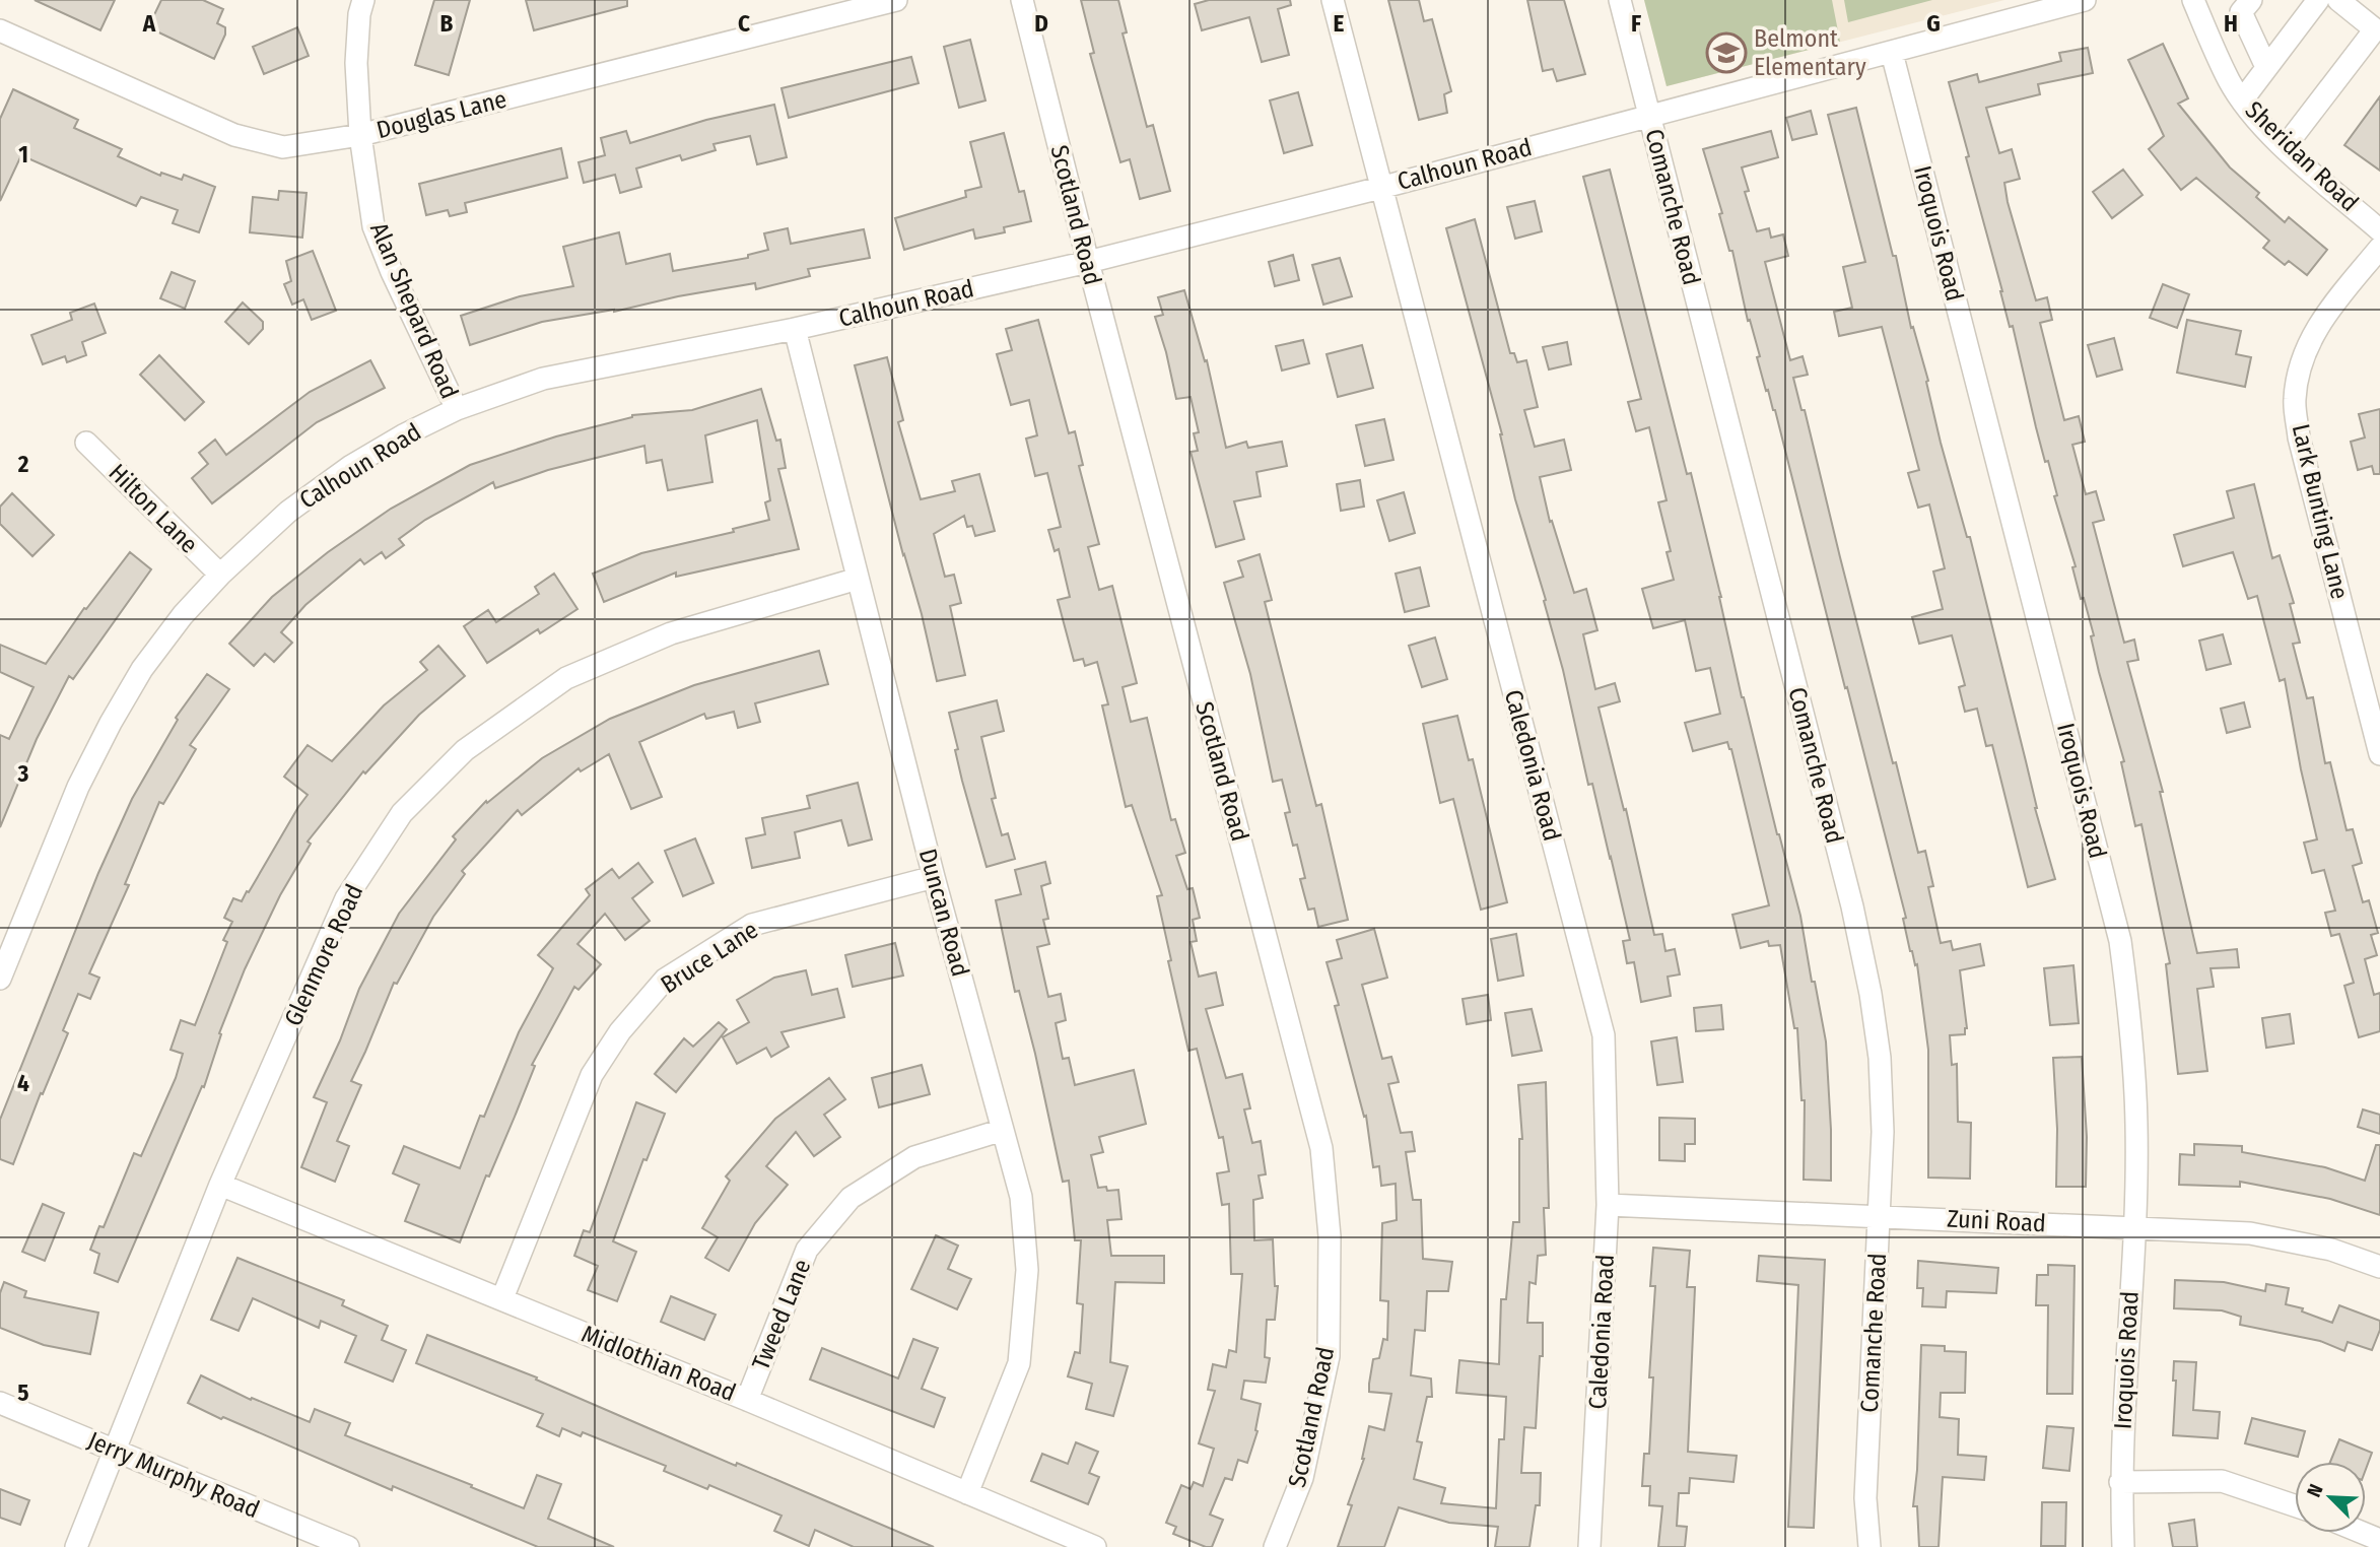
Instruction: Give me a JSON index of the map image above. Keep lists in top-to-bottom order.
{
  "streets": {
    "street": [
      "Douglas Lane",
      "Sheridan Road",
      "Calhoun Road",
      "Comanche Road",
      "Scotland Road",
      "Iroquois Road",
      "Alan Shepard Road",
      "Hilton Lane",
      "Lark Bunting Lane",
      "Caledonia Road",
      "Duncan Road",
      "Glenmore Road",
      "Bruce Lane",
      "Zuni Road",
      "Tweed Lane",
      "Midlothian Road",
      "Jerry Murphy Road"
    ]
  },
  "crossings": [
    ["Douglas Lane", "Alan Shepard Road"],
    ["Calhoun Road", "Comanche Road"],
    ["Calhoun Road", "Scotland Road"],
    ["Calhoun Road", "Iroquois Road"],
    ["Calhoun Road", "Alan Shepard Road"],
    ["Calhoun Road", "Hilton Lane"],
    ["Calhoun Road", "Caledonia Road"],
    ["Calhoun Road", "Duncan Road"],
    ["Comanche Road", "Zuni Road"],
    ["Iroquois Road", "Zuni Road"],
    ["Caledonia Road", "Zuni Road"],
    ["Duncan Road", "Glenmore Road"],
    ["Duncan Road", "Bruce Lane"],
    ["Duncan Road", "Tweed Lane"],
    ["Duncan Road", "Midlothian Road"],
    ["Glenmore Road", "Midlothian Road"],
    ["Glenmore Road", "Jerry Murphy Road"],
    ["Bruce Lane", "Midlothian Road"],
    ["Tweed Lane", "Midlothian Road"]
  ],
  "places": {
    "school or university": ["Belmont Elementary"]
  },
  "north": "top left",
  "grid": {
    "columns": [
      "A",
      "B",
      "C",
      "D",
      "E",
      "F",
      "G",
      "H"
    ],
    "rows": [
      "1",
      "2",
      "3",
      "4",
      "5"
    ]
  }
}
